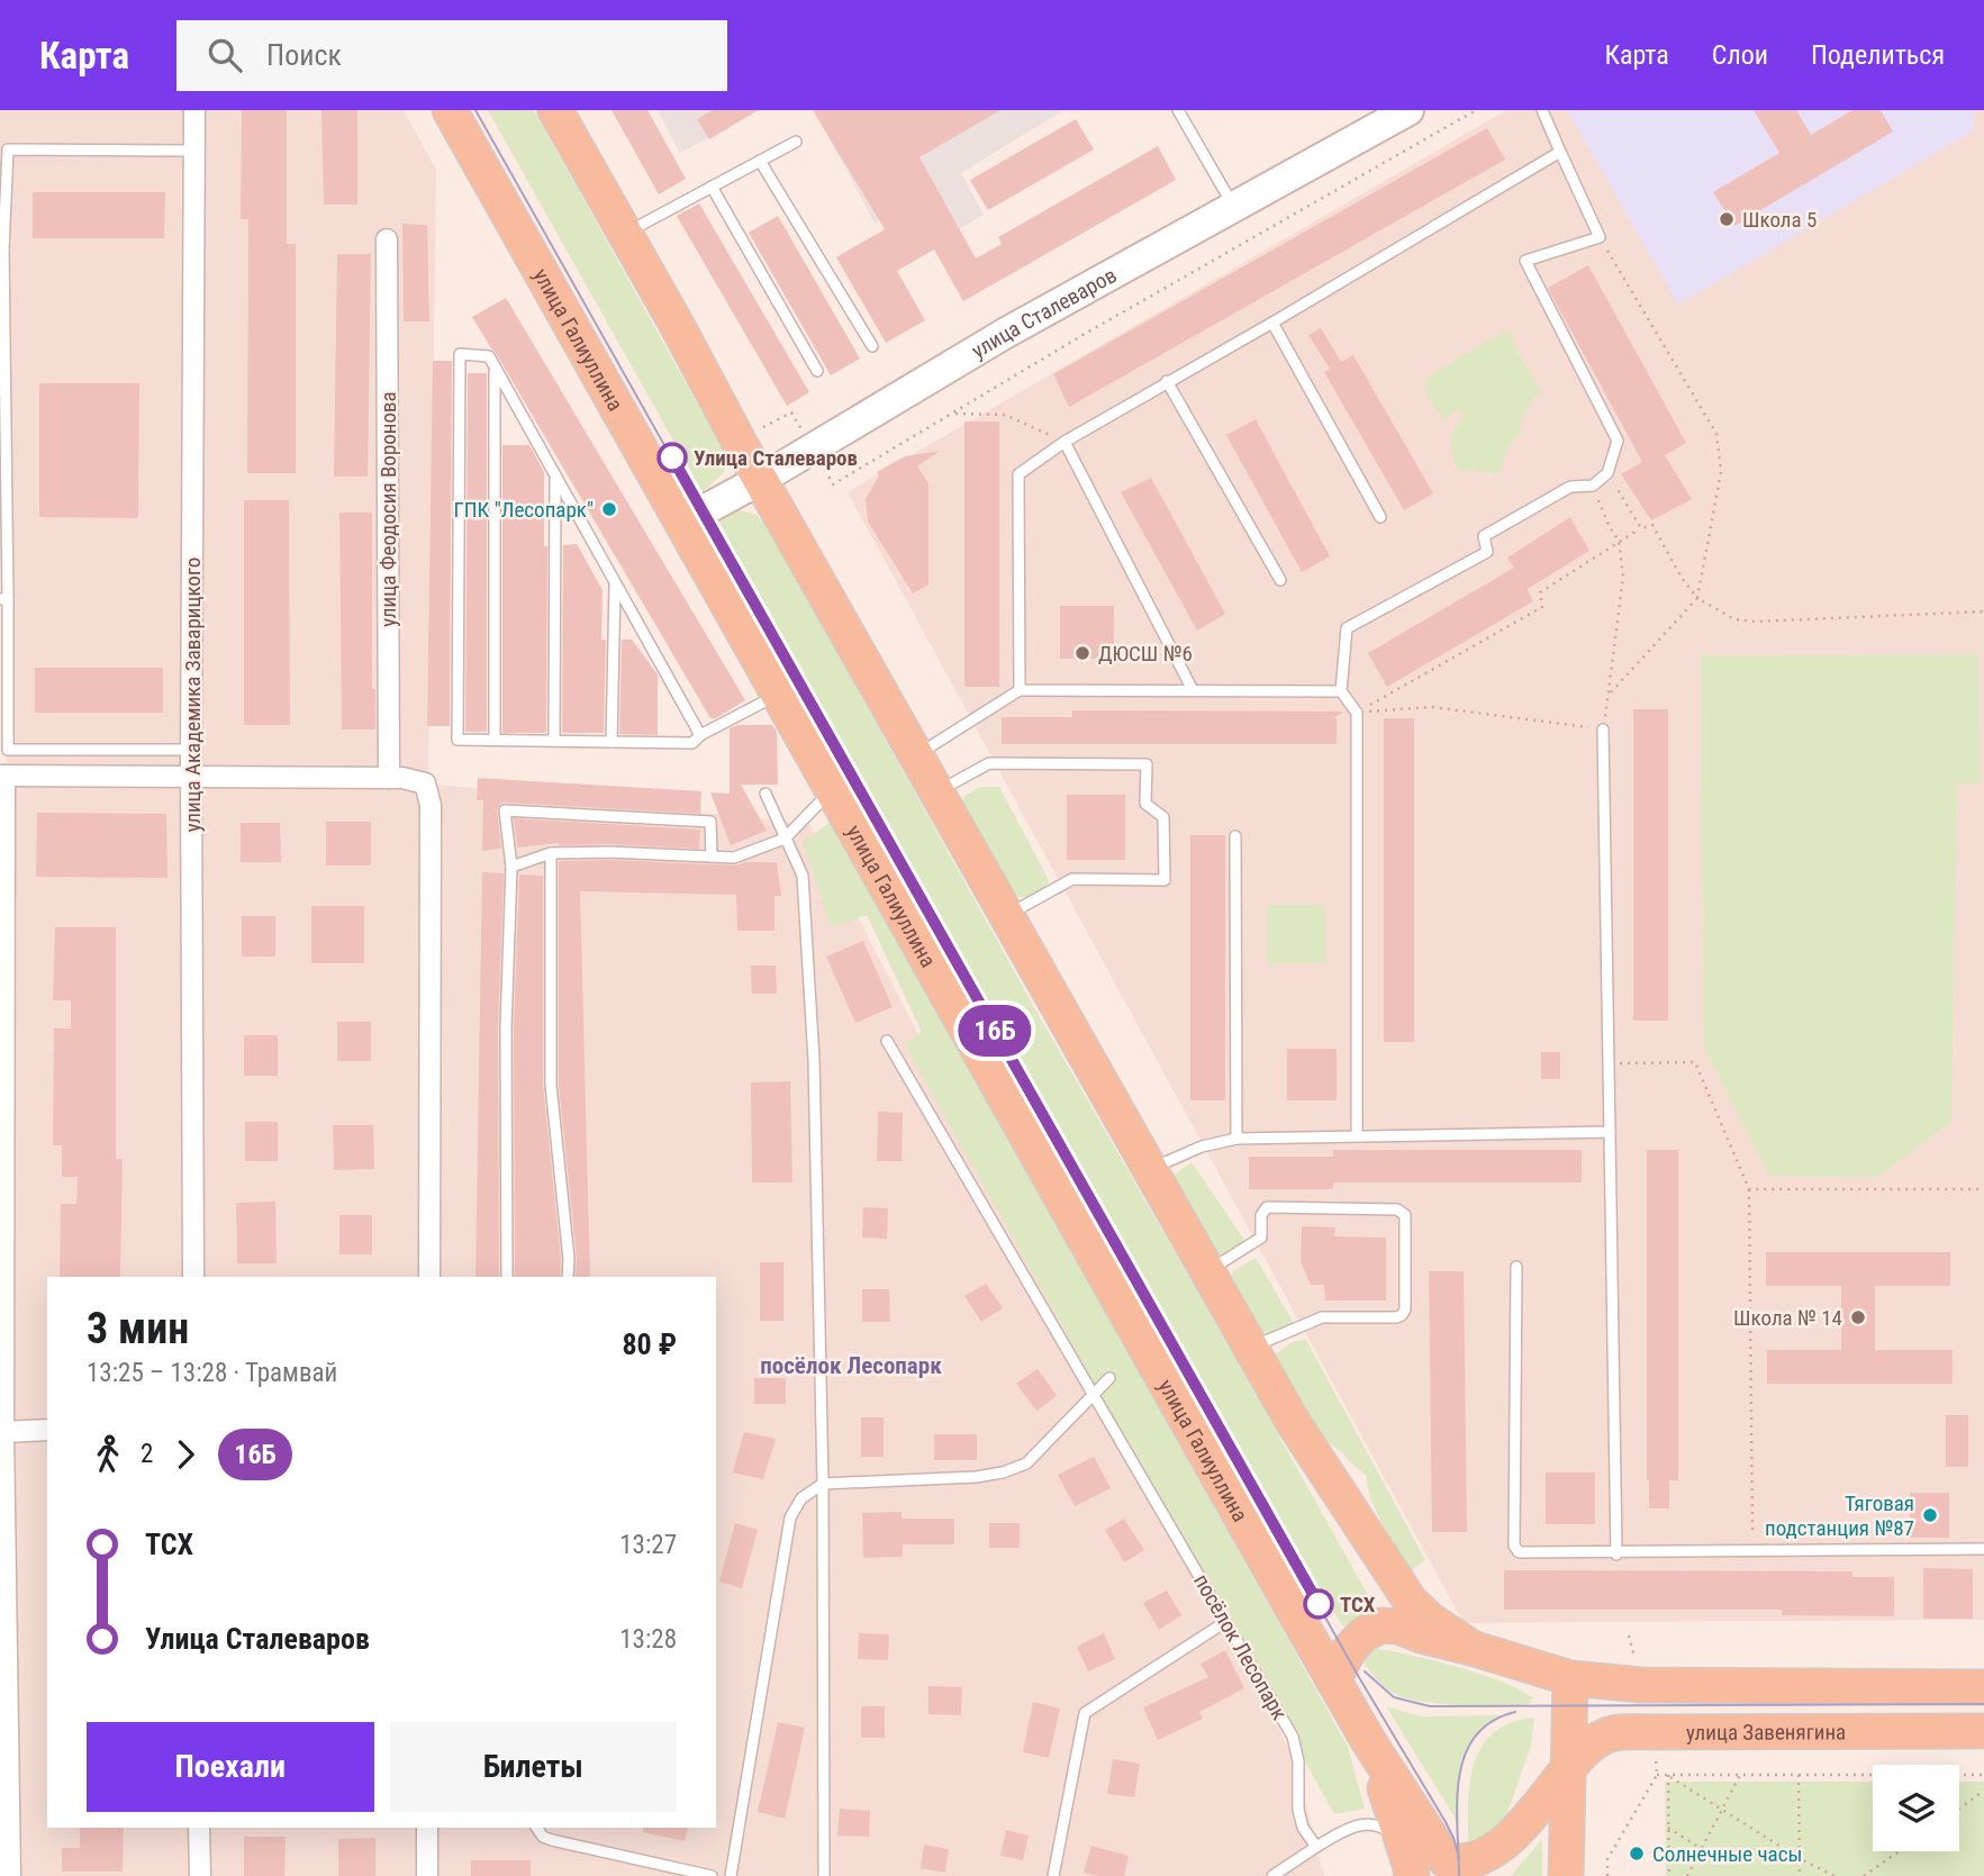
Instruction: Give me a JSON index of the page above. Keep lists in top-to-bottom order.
{
  "streets": {
    "main road": ["улица Сталеваров", "улица Галиуллина", "улица Завенягина"],
    "street": ["улица Феодосия Воронова", "улица Академика Заварицкого"],
    "lane": ["посёлок Лесопарк"]
  },
  "crossings": [
    ["улица Сталеваров", "улица Галиуллина"],
    ["улица Галиуллина", "улица Завенягина"]
  ],
  "districts": ["посёлок Лесопарк"],
  "places": [
    "Школа 5",
    "Улица Сталеваров",
    "ГПК \"Лесопарк\"",
    "ДЮСШ №6",
    "Школа № 14",
    "Тяговая подстанция №87",
    "ТСХ",
    "Солнечные часы"
  ],
  "lines": ["tram line 16Б"],
  "page": {
    "header": "Карта",
    "search": "Поиск",
    "nav": ["Карта", "Слои", "Поделиться"],
    "on_map": "16Б",
    "heading": ["3 мин", "13:25 – 13:28 · Трамвай", "80 ₽"],
    "legs": ["2", "16Б"],
    "list": [
      {
        "name": "ТСХ",
        "value": "13:27"
      },
      {
        "name": "Улица Сталеваров",
        "value": "13:28"
      }
    ],
    "buttons": ["Поехали", "Билеты"]
  }
}
